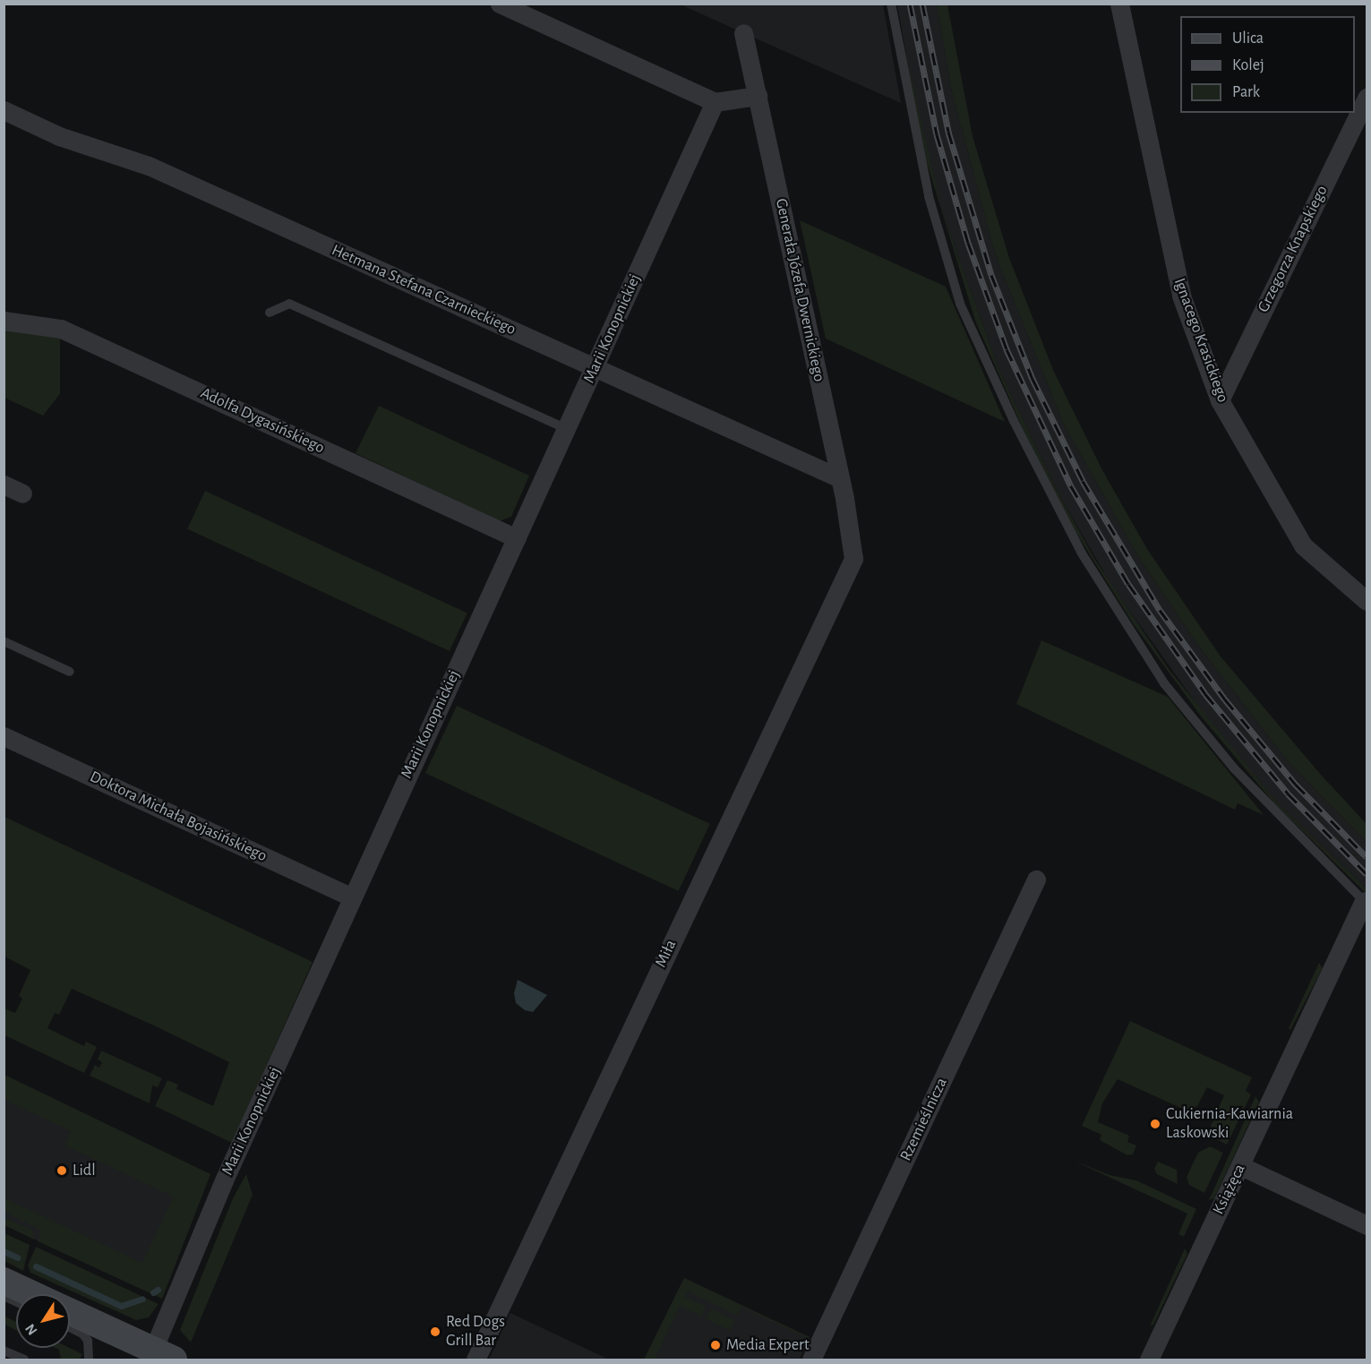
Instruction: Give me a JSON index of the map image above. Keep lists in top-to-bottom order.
{
  "streets": {
    "street": [
      "Grzegorza Knapskiego",
      "Hetmana Stefana Czarnieckiego",
      "Generała Józefa Dwernickiego",
      "Marii Konopnickiej",
      "Ignacego Krasickiego",
      "Adolfa Dygasińskiego",
      "Doktora Michała Bojasińskiego",
      "Miła",
      "Rzemieślnicza",
      "Książęca"
    ]
  },
  "crossings": [
    ["Grzegorza Knapskiego", "Ignacego Krasickiego"],
    ["Hetmana Stefana Czarnieckiego", "Generała Józefa Dwernickiego"],
    ["Hetmana Stefana Czarnieckiego", "Marii Konopnickiej"],
    ["Generała Józefa Dwernickiego", "Miła"],
    ["Marii Konopnickiej", "Adolfa Dygasińskiego"],
    ["Marii Konopnickiej", "Doktora Michała Bojasińskiego"]
  ],
  "places": [
    "Cukiernia-Kawiarnia Laskowski",
    "Lidl",
    "Red Dogs Grill Bar",
    "Media Expert"
  ],
  "legend": ["Ulica", "Kolej", "Park"],
  "north": "bottom left"
}
